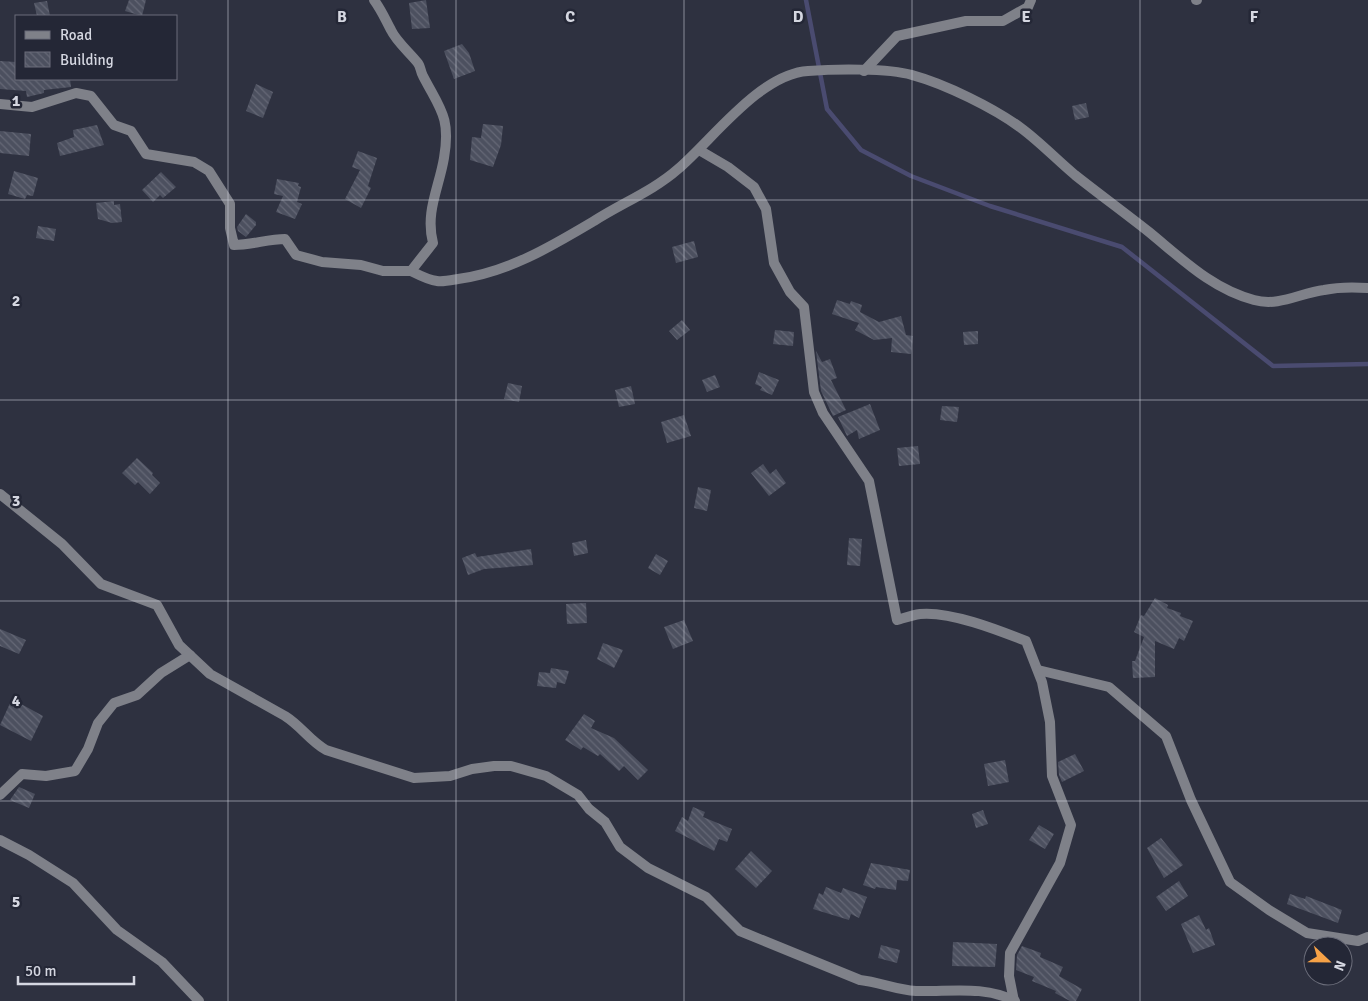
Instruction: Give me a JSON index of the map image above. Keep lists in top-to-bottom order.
{
  "legend": ["Road", "Building"],
  "scale_bar": "50 m",
  "north": "right",
  "grid": {
    "columns": [
      "B",
      "C",
      "D",
      "E",
      "F"
    ],
    "rows": [
      "1",
      "2",
      "3",
      "4",
      "5"
    ]
  }
}
